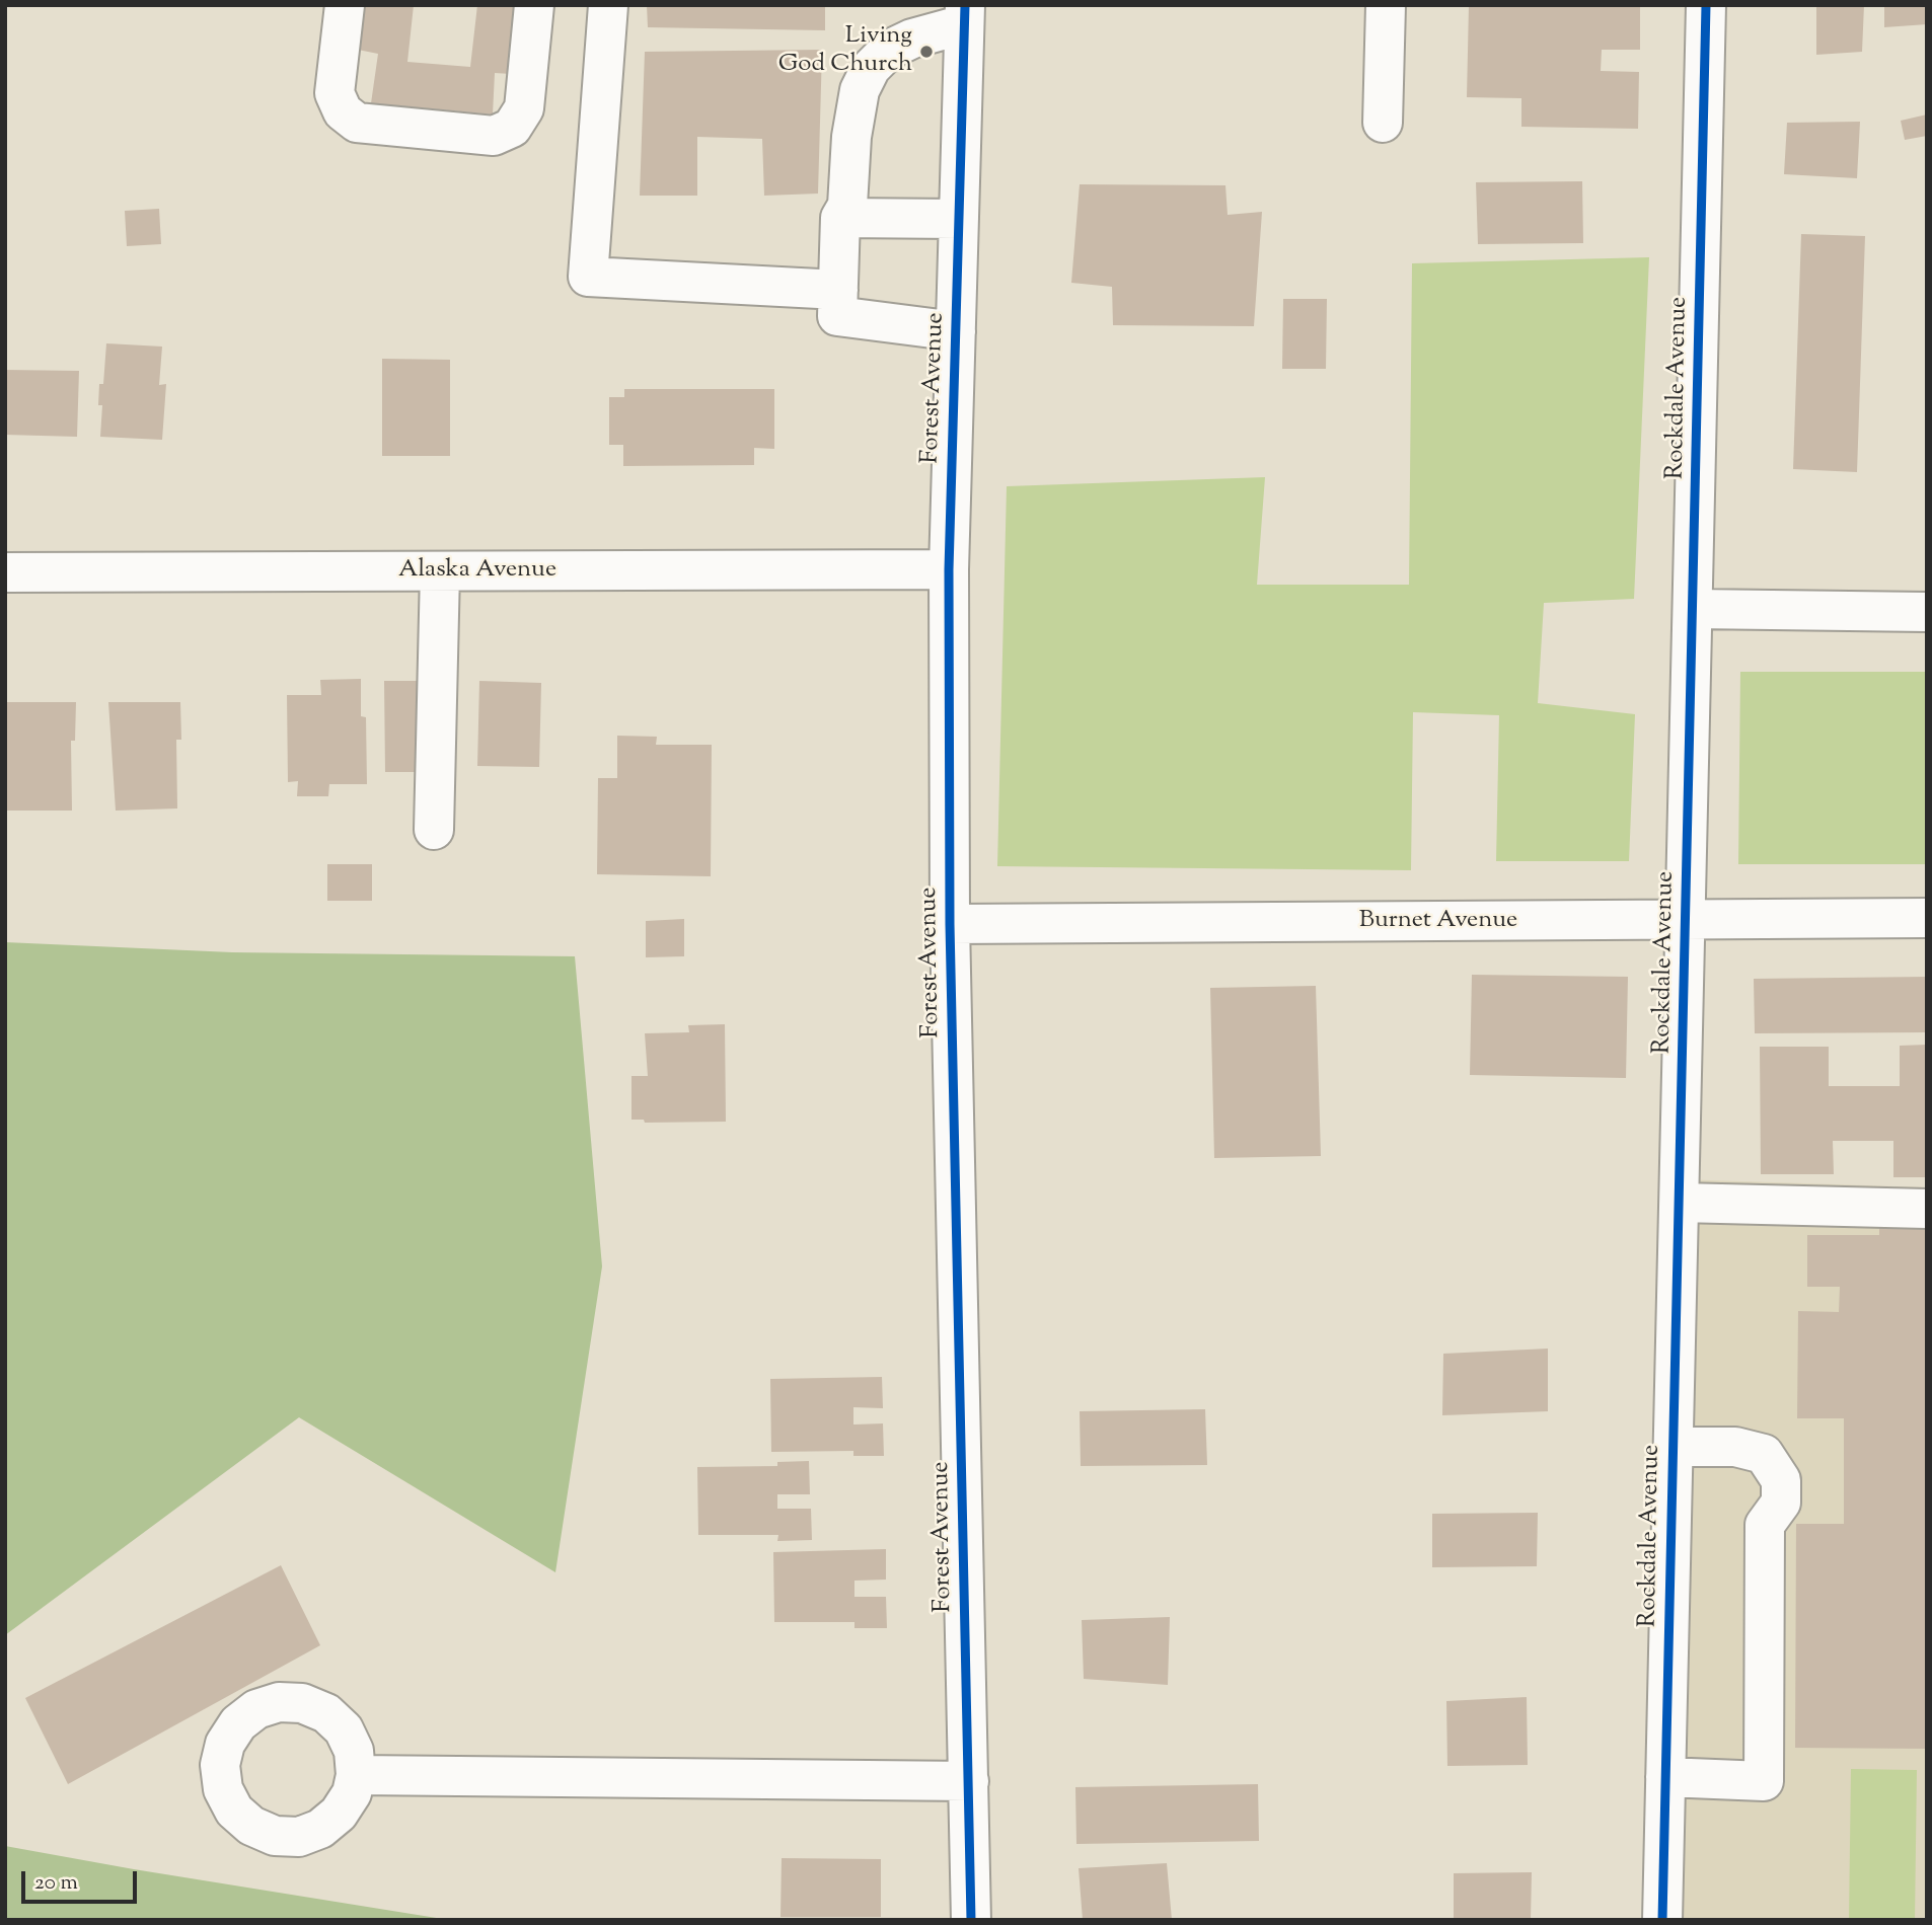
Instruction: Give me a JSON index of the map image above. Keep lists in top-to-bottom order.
{
  "streets": {
    "street": [
      "Forest Avenue",
      "Rockdale Avenue",
      "Alaska Avenue",
      "Burnet Avenue"
    ]
  },
  "crossings": [
    ["Forest Avenue", "Alaska Avenue"],
    ["Forest Avenue", "Burnet Avenue"],
    ["Rockdale Avenue", "Burnet Avenue"]
  ],
  "places": ["Living God Church"],
  "scale_bar": "20 m"
}
